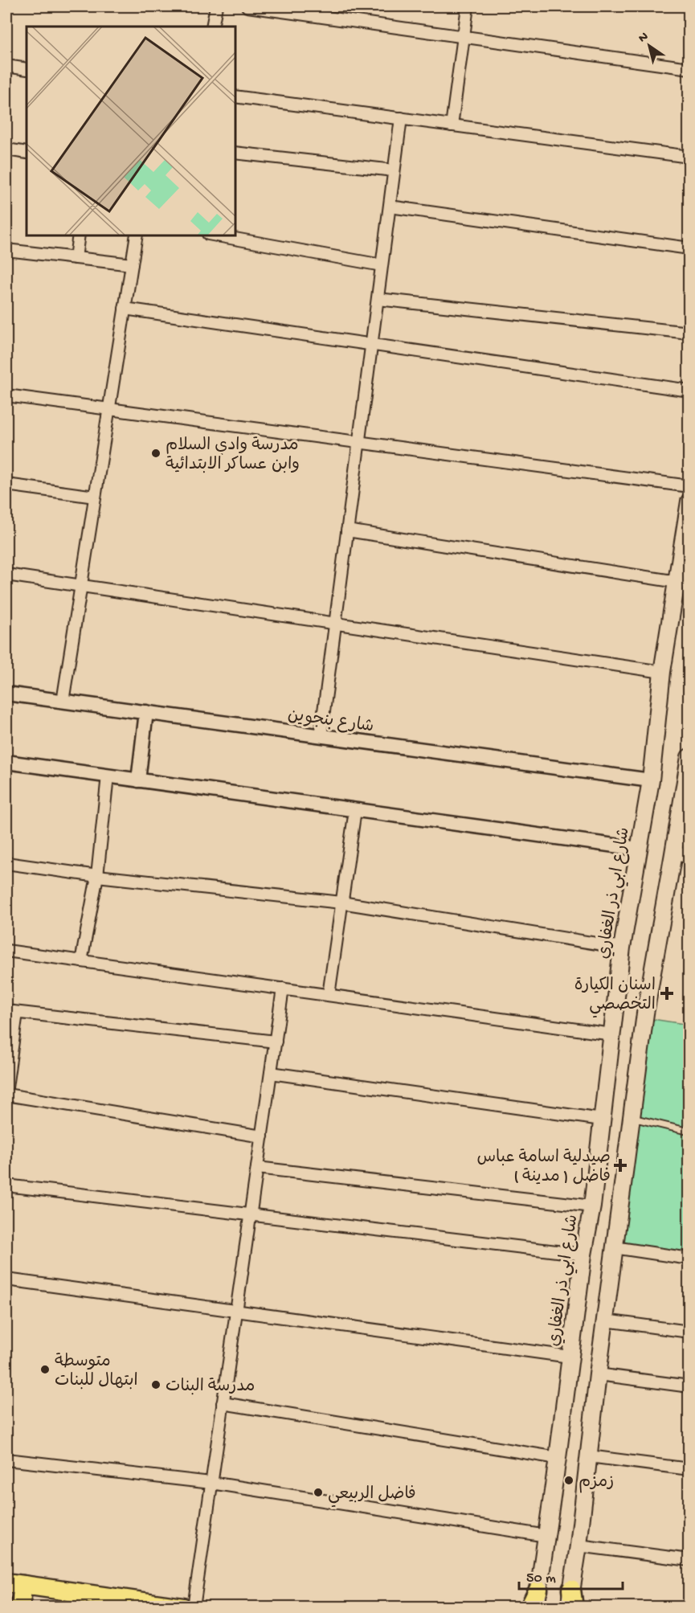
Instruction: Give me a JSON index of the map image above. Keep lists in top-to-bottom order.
{
  "streets": {
    "main road": ["شارع ابي ذر الغفاري"],
    "street": ["شارع بنجوين"]
  },
  "crossings": [
    ["شارع بنجوين", "شارع ابي ذر الغفاري"]
  ],
  "places": {
    "other": [
      "مدرسة وادي السلام وابن عساكر الابتدائية",
      "متوسطة ابتهال للبنات",
      "مدرسة البنات",
      "زمزم",
      "فاضل الربيعي"
    ],
    "health": ["اسنان الكيارة التخصصي", "صيدلية اسامة عباس فاضل ( مدينة )"]
  },
  "scale_bar": "50 m",
  "north": "top left"
}
